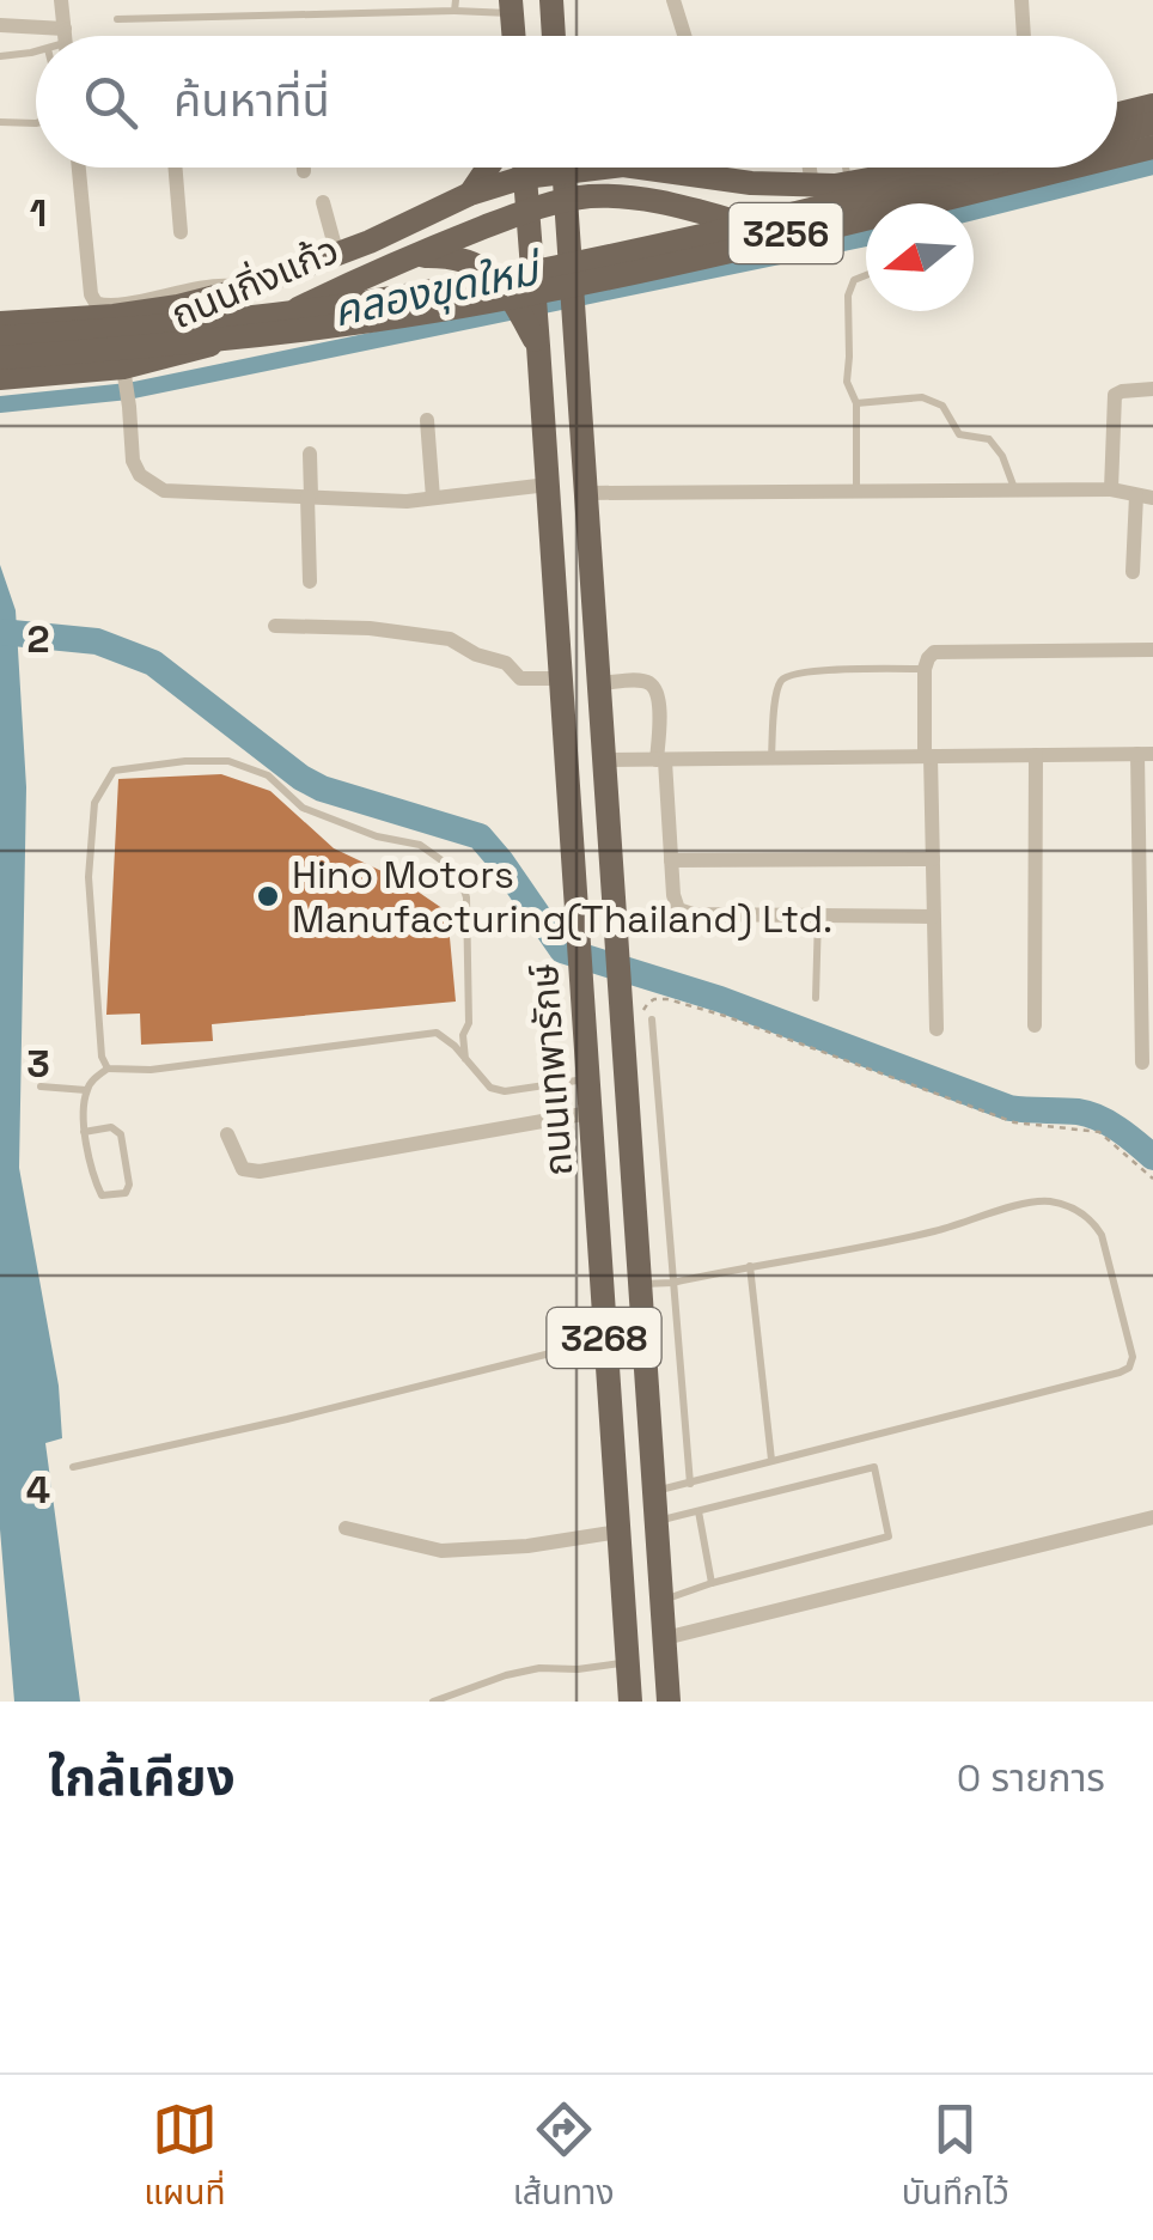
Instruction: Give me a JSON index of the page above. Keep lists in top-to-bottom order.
{
  "streets": {
    "main road": [
      "3256",
      "ถนนกิ่งแก้ว",
      "ถนนเทพารักษ์",
      "3268"
    ]
  },
  "crossings": [
    ["3256", "ถนนกิ่งแก้ว"],
    ["3256", "ถนนเทพารักษ์"],
    ["ถนนกิ่งแก้ว", "ถนนเทพารักษ์"]
  ],
  "water": ["คลองขุดใหม่"],
  "places": ["Hino Motors Manufacturing(Thailand) Ltd."],
  "north": "left",
  "page": {
    "search": "ค้นหาที่นี่",
    "heading": ["ใกล้เคียง", "0 รายการ"],
    "nav": ["แผนที่", "เส้นทาง", "บันทึกไว้"]
  },
  "grid": {
    "rows": [
      "1",
      "2",
      "3",
      "4"
    ]
  }
}
